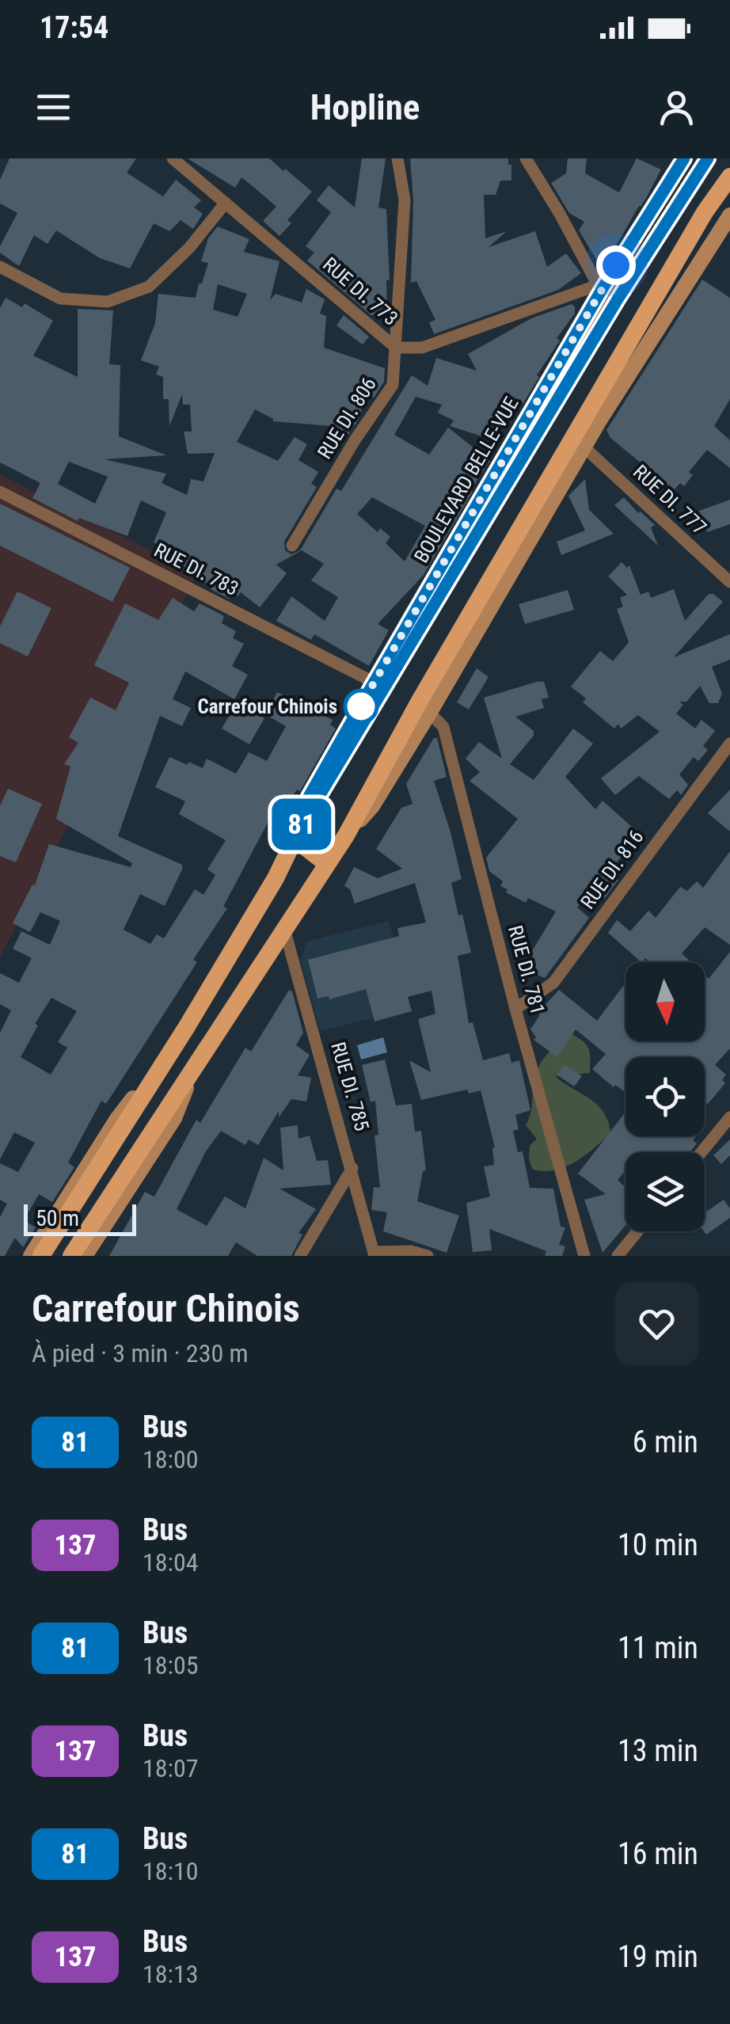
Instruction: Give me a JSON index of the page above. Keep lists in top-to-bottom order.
{
  "streets": {
    "main road": ["BOULEVARD BELLE-VUE"],
    "street": [
      "RUE DI. 773",
      "RUE DI. 806",
      "RUE DI. 777",
      "RUE DI. 783",
      "RUE DI. 816",
      "RUE DI. 781",
      "RUE DI. 785"
    ]
  },
  "crossings": [
    ["RUE DI. 773", "RUE DI. 806"],
    ["RUE DI. 773", "BOULEVARD BELLE-VUE"],
    ["BOULEVARD BELLE-VUE", "RUE DI. 783"],
    ["RUE DI. 816", "RUE DI. 781"]
  ],
  "places": ["Carrefour Chinois"],
  "lines": ["bus line 81"],
  "scale_bar": "50 m",
  "north": "bottom",
  "page": {
    "status": "17:54",
    "header": "Hopline",
    "on_map": "81",
    "scale": "50 m",
    "heading": ["Carrefour Chinois", "À pied · 3 min · 230 m"],
    "list": [
      {
        "mark": "81",
        "name": "Bus",
        "note": "18:00",
        "value": "6 min"
      },
      {
        "mark": "137",
        "name": "Bus",
        "note": "18:04",
        "value": "10 min"
      },
      {
        "mark": "81",
        "name": "Bus",
        "note": "18:05",
        "value": "11 min"
      },
      {
        "mark": "137",
        "name": "Bus",
        "note": "18:07",
        "value": "13 min"
      },
      {
        "mark": "81",
        "name": "Bus",
        "note": "18:10",
        "value": "16 min"
      },
      {
        "mark": "137",
        "name": "Bus",
        "note": "18:13",
        "value": "19 min"
      }
    ]
  }
}
